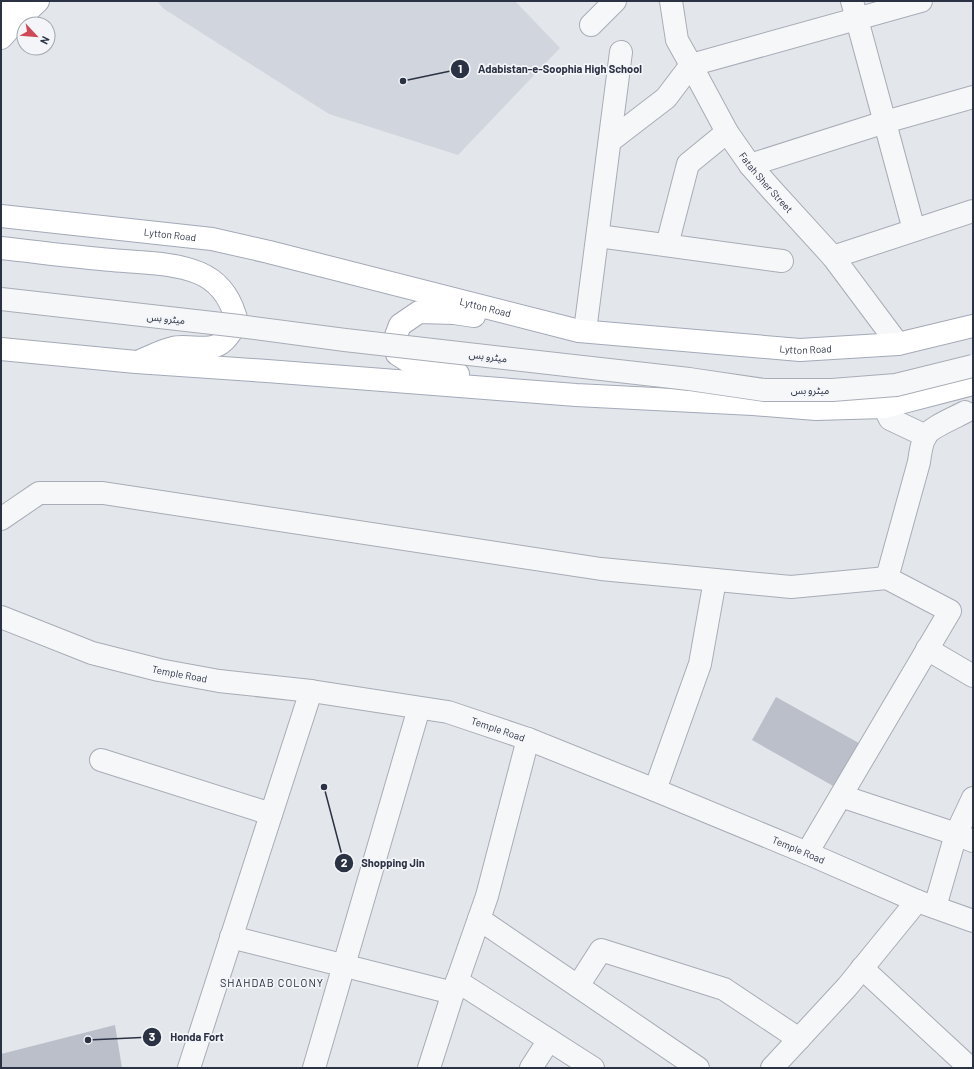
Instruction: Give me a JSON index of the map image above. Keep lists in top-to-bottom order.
{
  "streets": {
    "main road": ["Lytton Road"],
    "street": ["Fatah Sher Street", "میٹرو بس", "Temple Road"]
  },
  "crossings": [
    ["Fatah Sher Street", "Lytton Road"]
  ],
  "districts": ["SHAHDAB COLONY"],
  "places": ["Adabistan-e-Soophia High School", "Shopping Jin", "Honda Fort"],
  "north": "bottom right"
}
